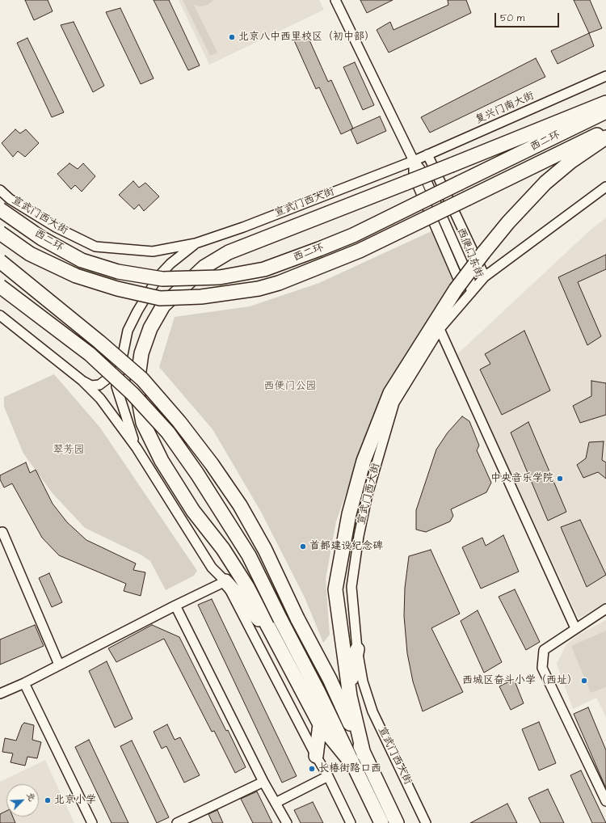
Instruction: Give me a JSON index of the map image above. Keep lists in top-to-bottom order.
{
  "streets": {
    "highway": ["西二环"],
    "street": ["复兴门南大街", "宣武门西大街", "西便门东街"]
  },
  "crossings": [
    ["复兴门南大街", "宣武门西大街"],
    ["复兴门南大街", "西便门东街"],
    ["宣武门西大街", "西便门东街"]
  ],
  "parks": ["西便门公园", "翠芳园"],
  "places": [
    "北京八中西里校区（初中部）",
    "中央音乐学院",
    "首都建设纪念碑",
    "西城区奋斗小学（西址）",
    "长椿街路口西",
    "北京小学"
  ],
  "scale_bar": "50 m",
  "north": "top right"
}
